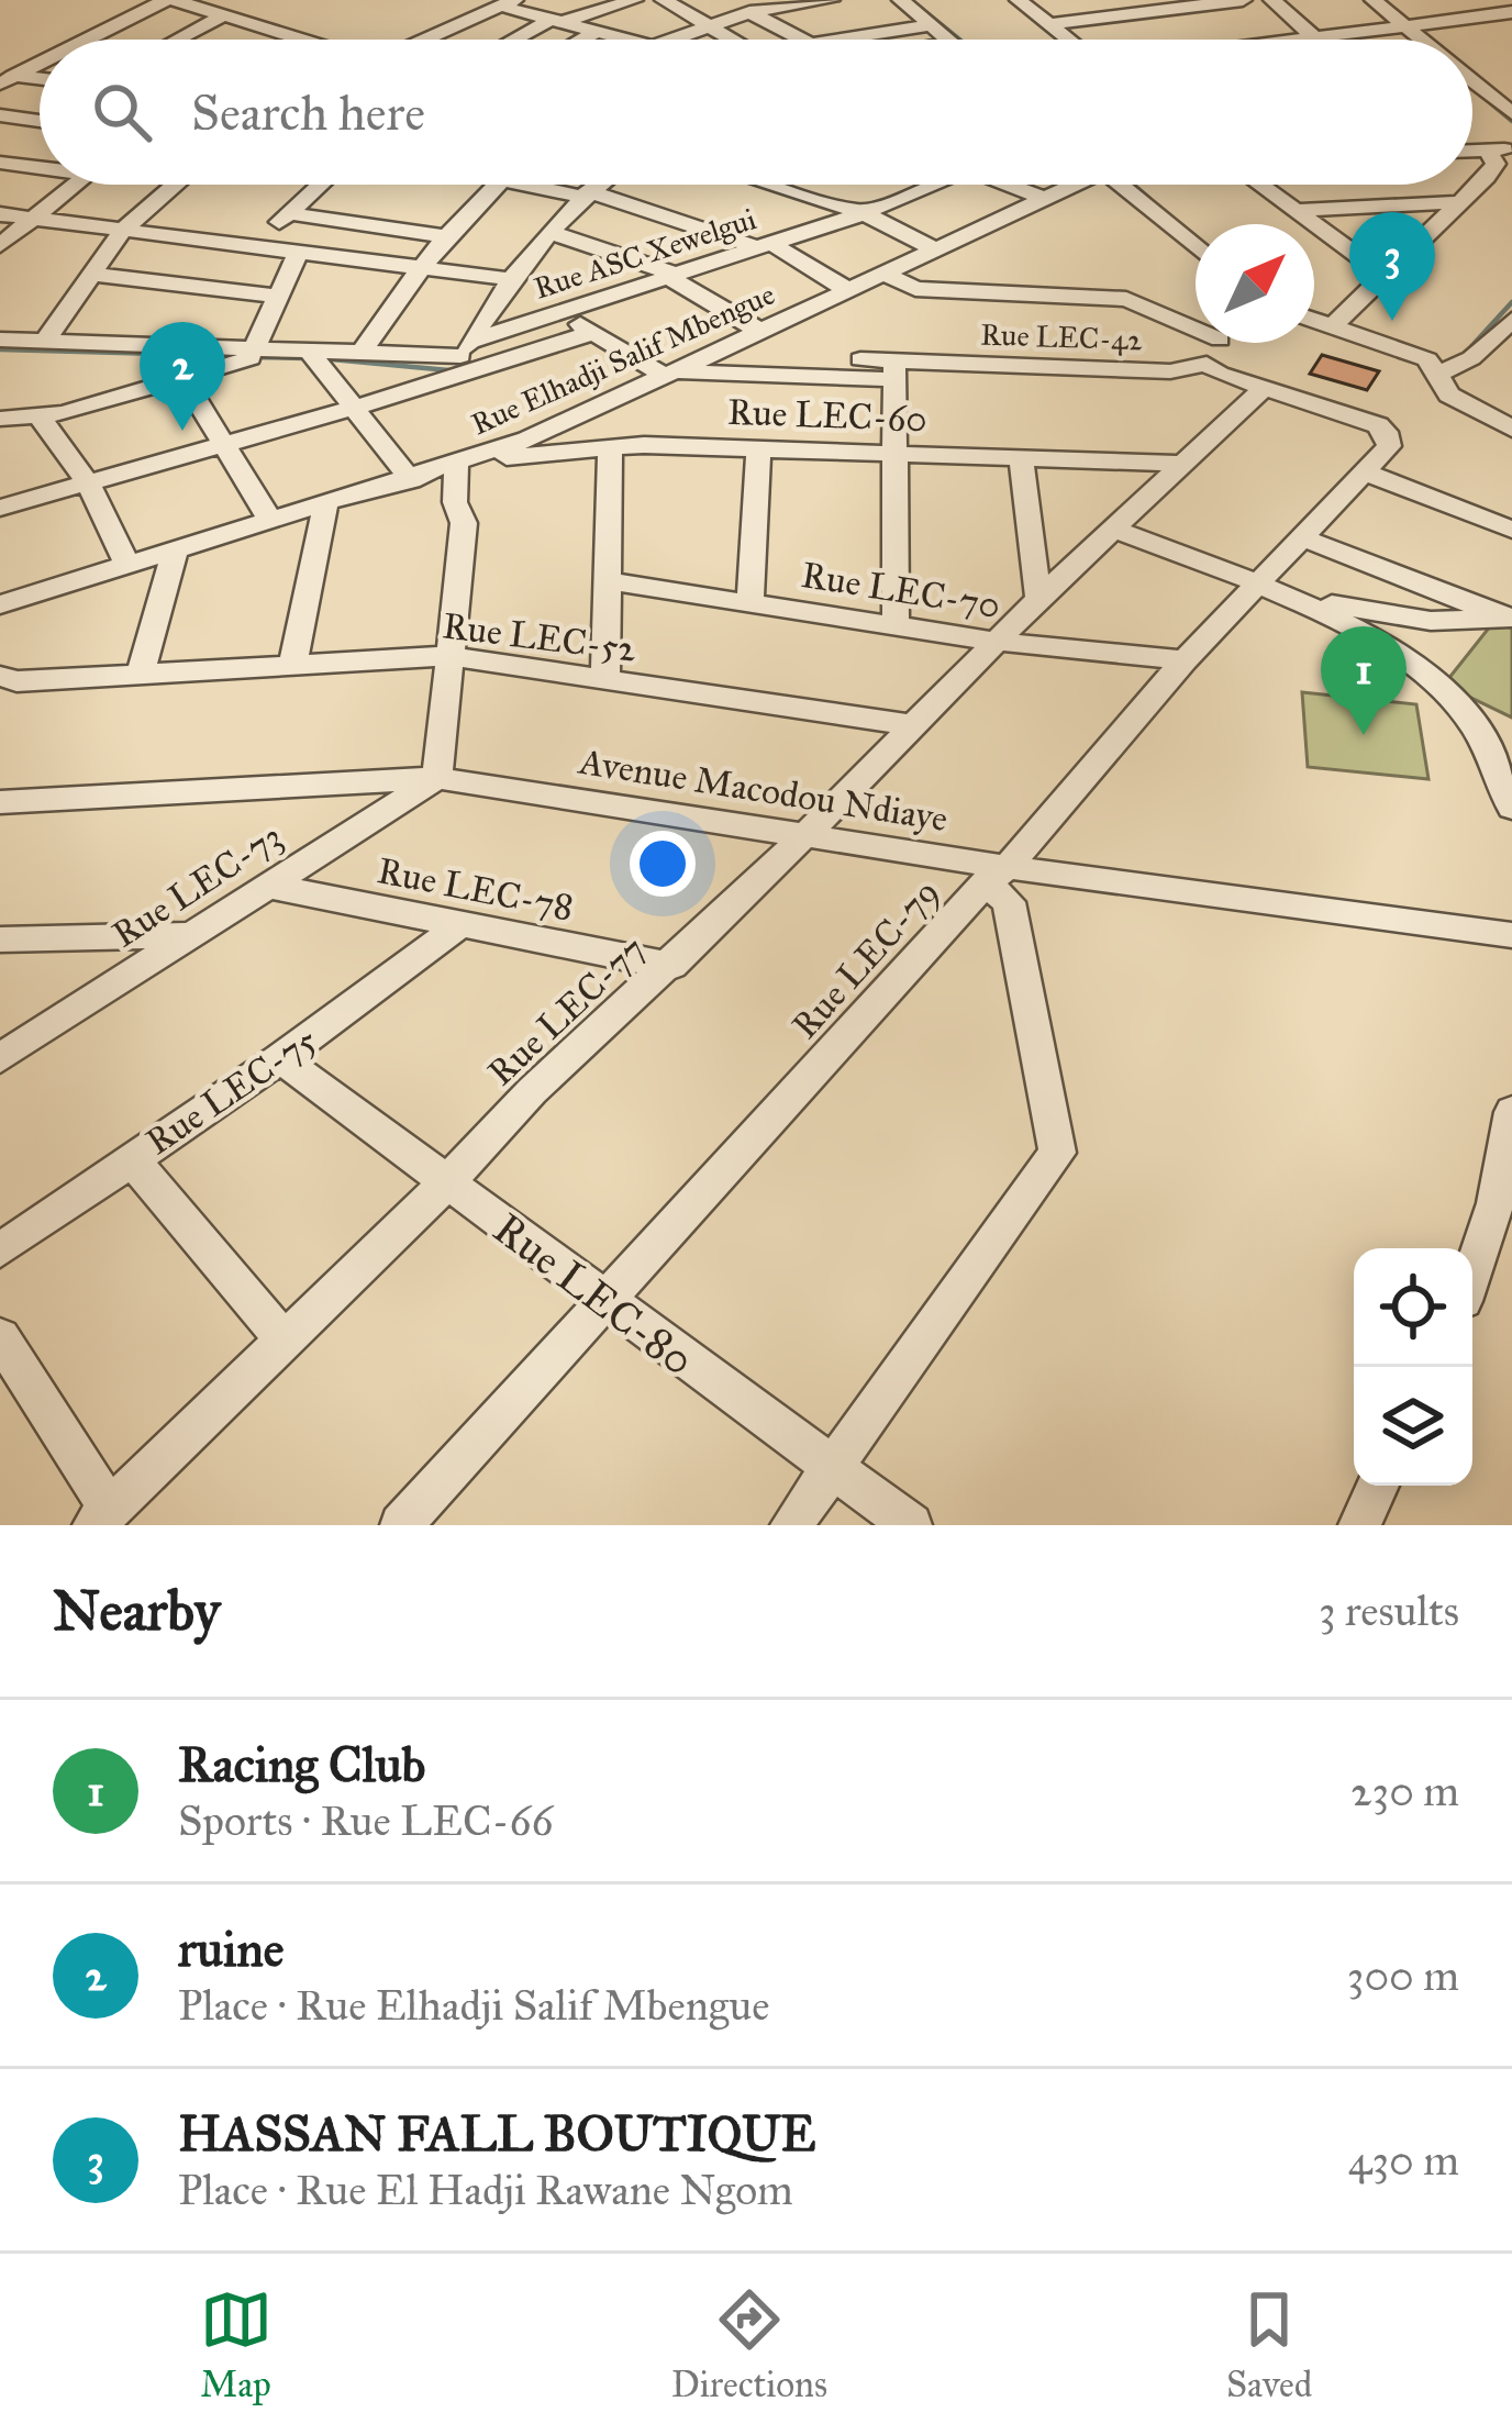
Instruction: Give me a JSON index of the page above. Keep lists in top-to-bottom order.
{
  "streets": {
    "street": [
      "Rue ASC Xewelgui",
      "Rue LEC-42",
      "Rue Elhadji Salif Mbengue",
      "Rue LEC-60",
      "Rue LEC-70",
      "Rue LEC-52",
      "Avenue Macodou Ndiaye",
      "Rue LEC-73",
      "Rue LEC-78",
      "Rue LEC-79",
      "Rue LEC-77",
      "Rue LEC-75",
      "Rue LEC-80"
    ]
  },
  "crossings": [
    ["Rue LEC-42", "Rue Elhadji Salif Mbengue"],
    ["Rue LEC-42", "Rue LEC-79"],
    ["Rue LEC-42", "Rue LEC-77"],
    ["Rue Elhadji Salif Mbengue", "Rue LEC-60"],
    ["Rue LEC-60", "Rue LEC-77"],
    ["Rue LEC-70", "Rue LEC-79"],
    ["Rue LEC-70", "Rue LEC-77"],
    ["Rue LEC-52", "Rue LEC-77"],
    ["Avenue Macodou Ndiaye", "Rue LEC-73"],
    ["Avenue Macodou Ndiaye", "Rue LEC-79"],
    ["Avenue Macodou Ndiaye", "Rue LEC-77"],
    ["Rue LEC-73", "Rue LEC-78"],
    ["Rue LEC-78", "Rue LEC-77"],
    ["Rue LEC-78", "Rue LEC-75"],
    ["Rue LEC-79", "Rue LEC-80"],
    ["Rue LEC-77", "Rue LEC-80"],
    ["Rue LEC-75", "Rue LEC-80"]
  ],
  "north": "top right",
  "page": {
    "search": "Search here",
    "pins": ["3", "2", "1"],
    "heading": ["Nearby", "3 results"],
    "list": [
      {
        "mark": "1",
        "name": "Racing Club",
        "note": "Sports · Rue LEC-66",
        "value": "230 m"
      },
      {
        "mark": "2",
        "name": "ruine",
        "note": "Place · Rue Elhadji Salif Mbengue",
        "value": "300 m"
      },
      {
        "mark": "3",
        "name": "HASSAN FALL BOUTIQUE",
        "note": "Place · Rue El Hadji Rawane Ngom",
        "value": "430 m"
      }
    ],
    "nav": ["Map", "Directions", "Saved"]
  }
}
